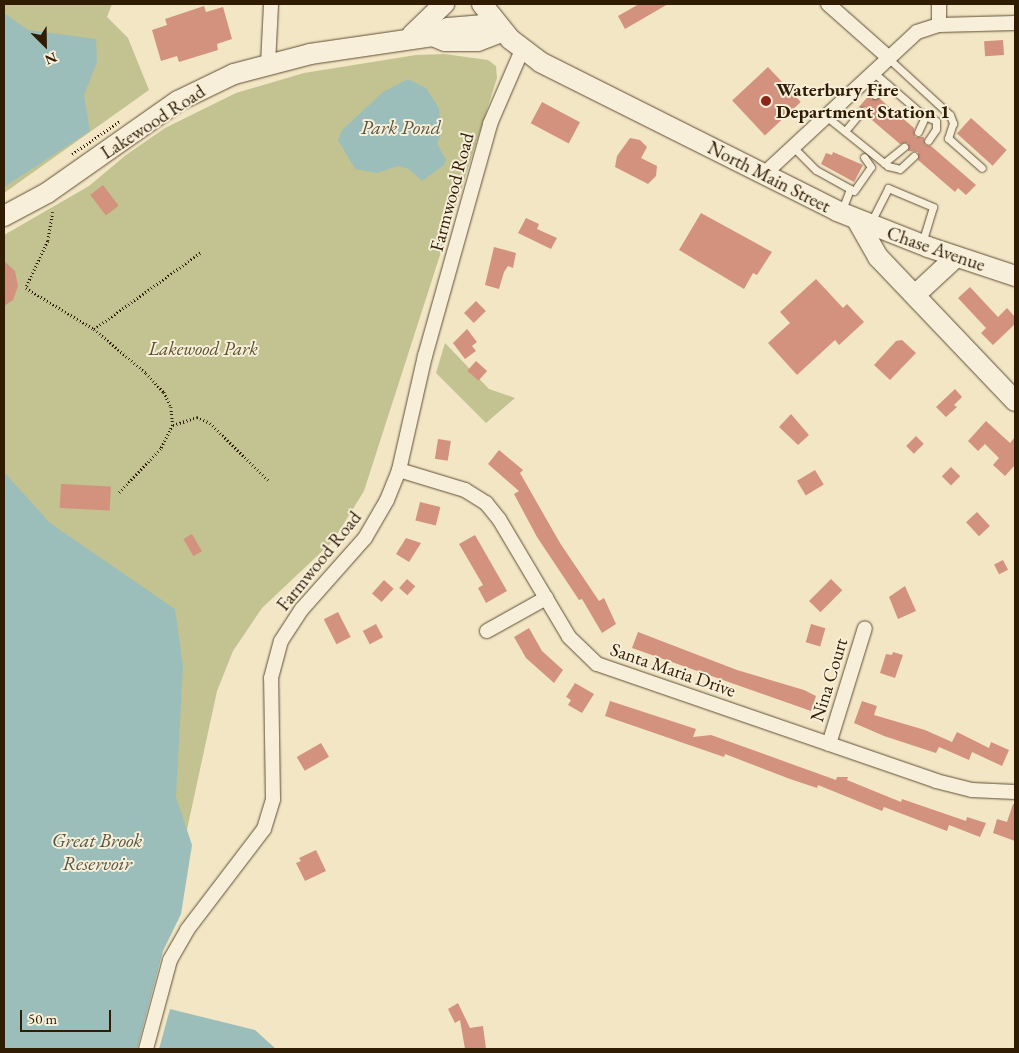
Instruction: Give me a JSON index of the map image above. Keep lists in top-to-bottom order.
{
  "streets": {
    "main road": ["Lakewood Road", "North Main Street", "Chase Avenue"],
    "street": ["Farmwood Road", "Santa Maria Drive", "Nina Court"]
  },
  "crossings": [
    ["Lakewood Road", "North Main Street"],
    ["North Main Street", "Farmwood Road"],
    ["North Main Street", "Chase Avenue"],
    ["Farmwood Road", "Santa Maria Drive"],
    ["Santa Maria Drive", "Nina Court"]
  ],
  "water": ["Park Pond", "Great Brook Reservoir"],
  "parks": ["Lakewood Park"],
  "places": ["Waterbury Fire Department Station 1"],
  "scale_bar": "50 m",
  "north": "bottom right"
}
